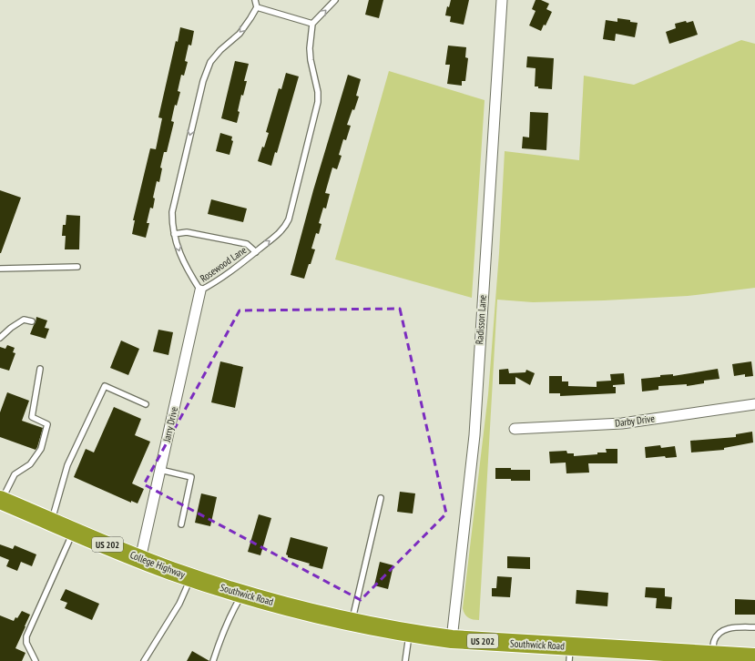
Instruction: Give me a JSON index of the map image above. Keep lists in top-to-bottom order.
{
  "streets": {
    "highway": ["US 202", "College Highway", "Southwick Road"],
    "street": ["Radisson Lane", "Darby Drive", "Jarry Drive"],
    "lane": ["Rosewood Lane"]
  },
  "crossings": [
    ["Rosewood Lane", "Jarry Drive"],
    ["Radisson Lane", "Southwick Road"],
    ["Jarry Drive", "College Highway"],
    ["College Highway", "Southwick Road"]
  ]
}
